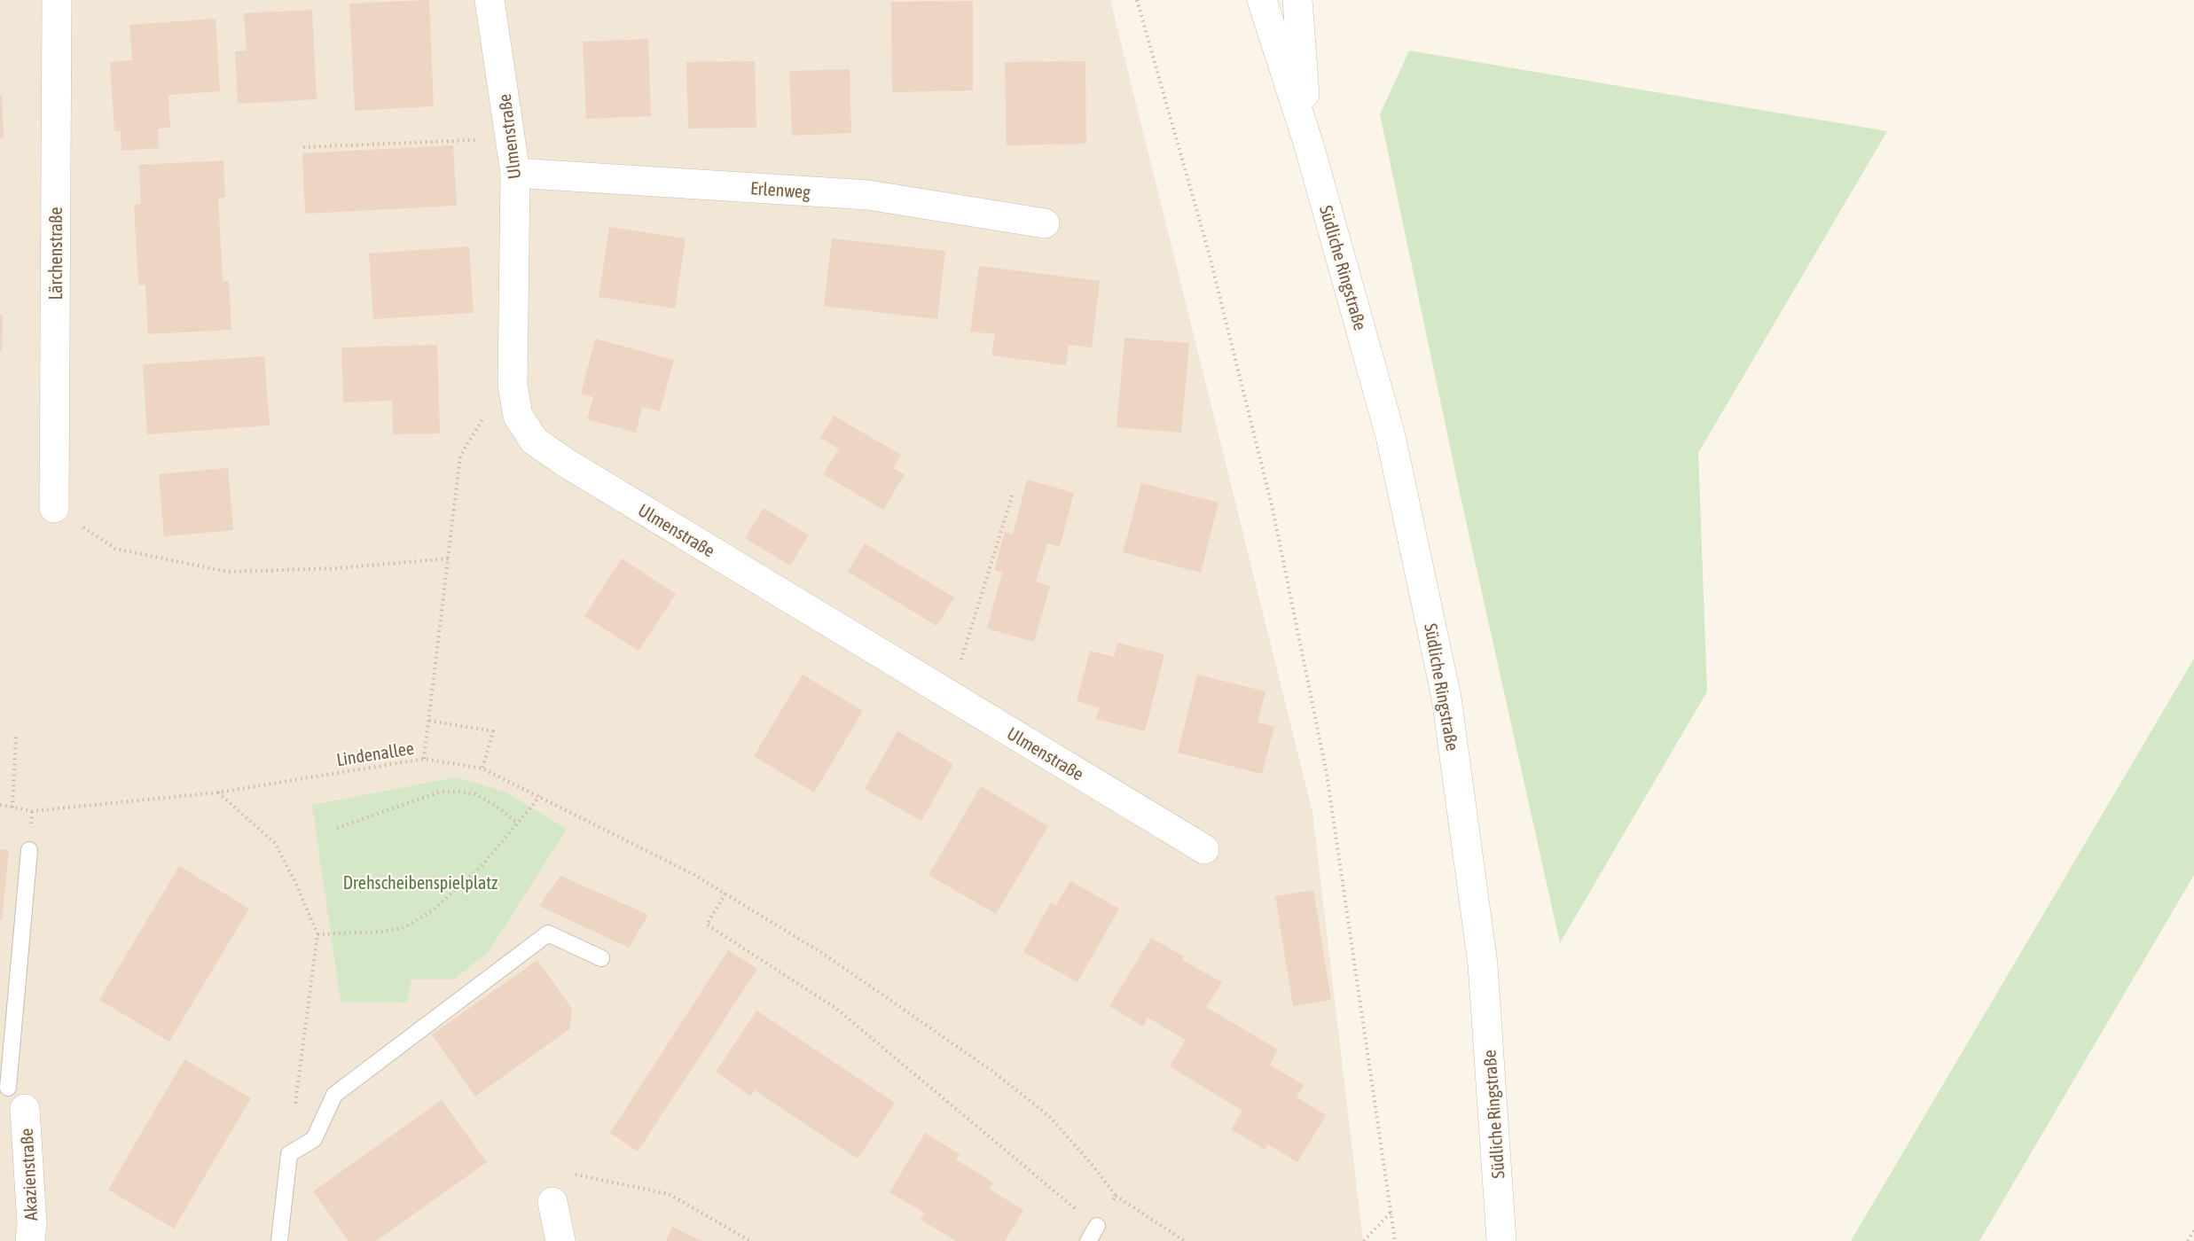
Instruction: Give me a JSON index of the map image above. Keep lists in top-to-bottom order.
{
  "streets": {
    "street": [
      "Ulmenstraße",
      "Erlenweg",
      "Lärchenstraße",
      "Südliche Ringstraße",
      "Akazienstraße"
    ],
    "path": ["Lindenallee"]
  },
  "crossings": [
    ["Ulmenstraße", "Erlenweg"]
  ],
  "parks": ["Drehscheibenspielplatz"]
}
